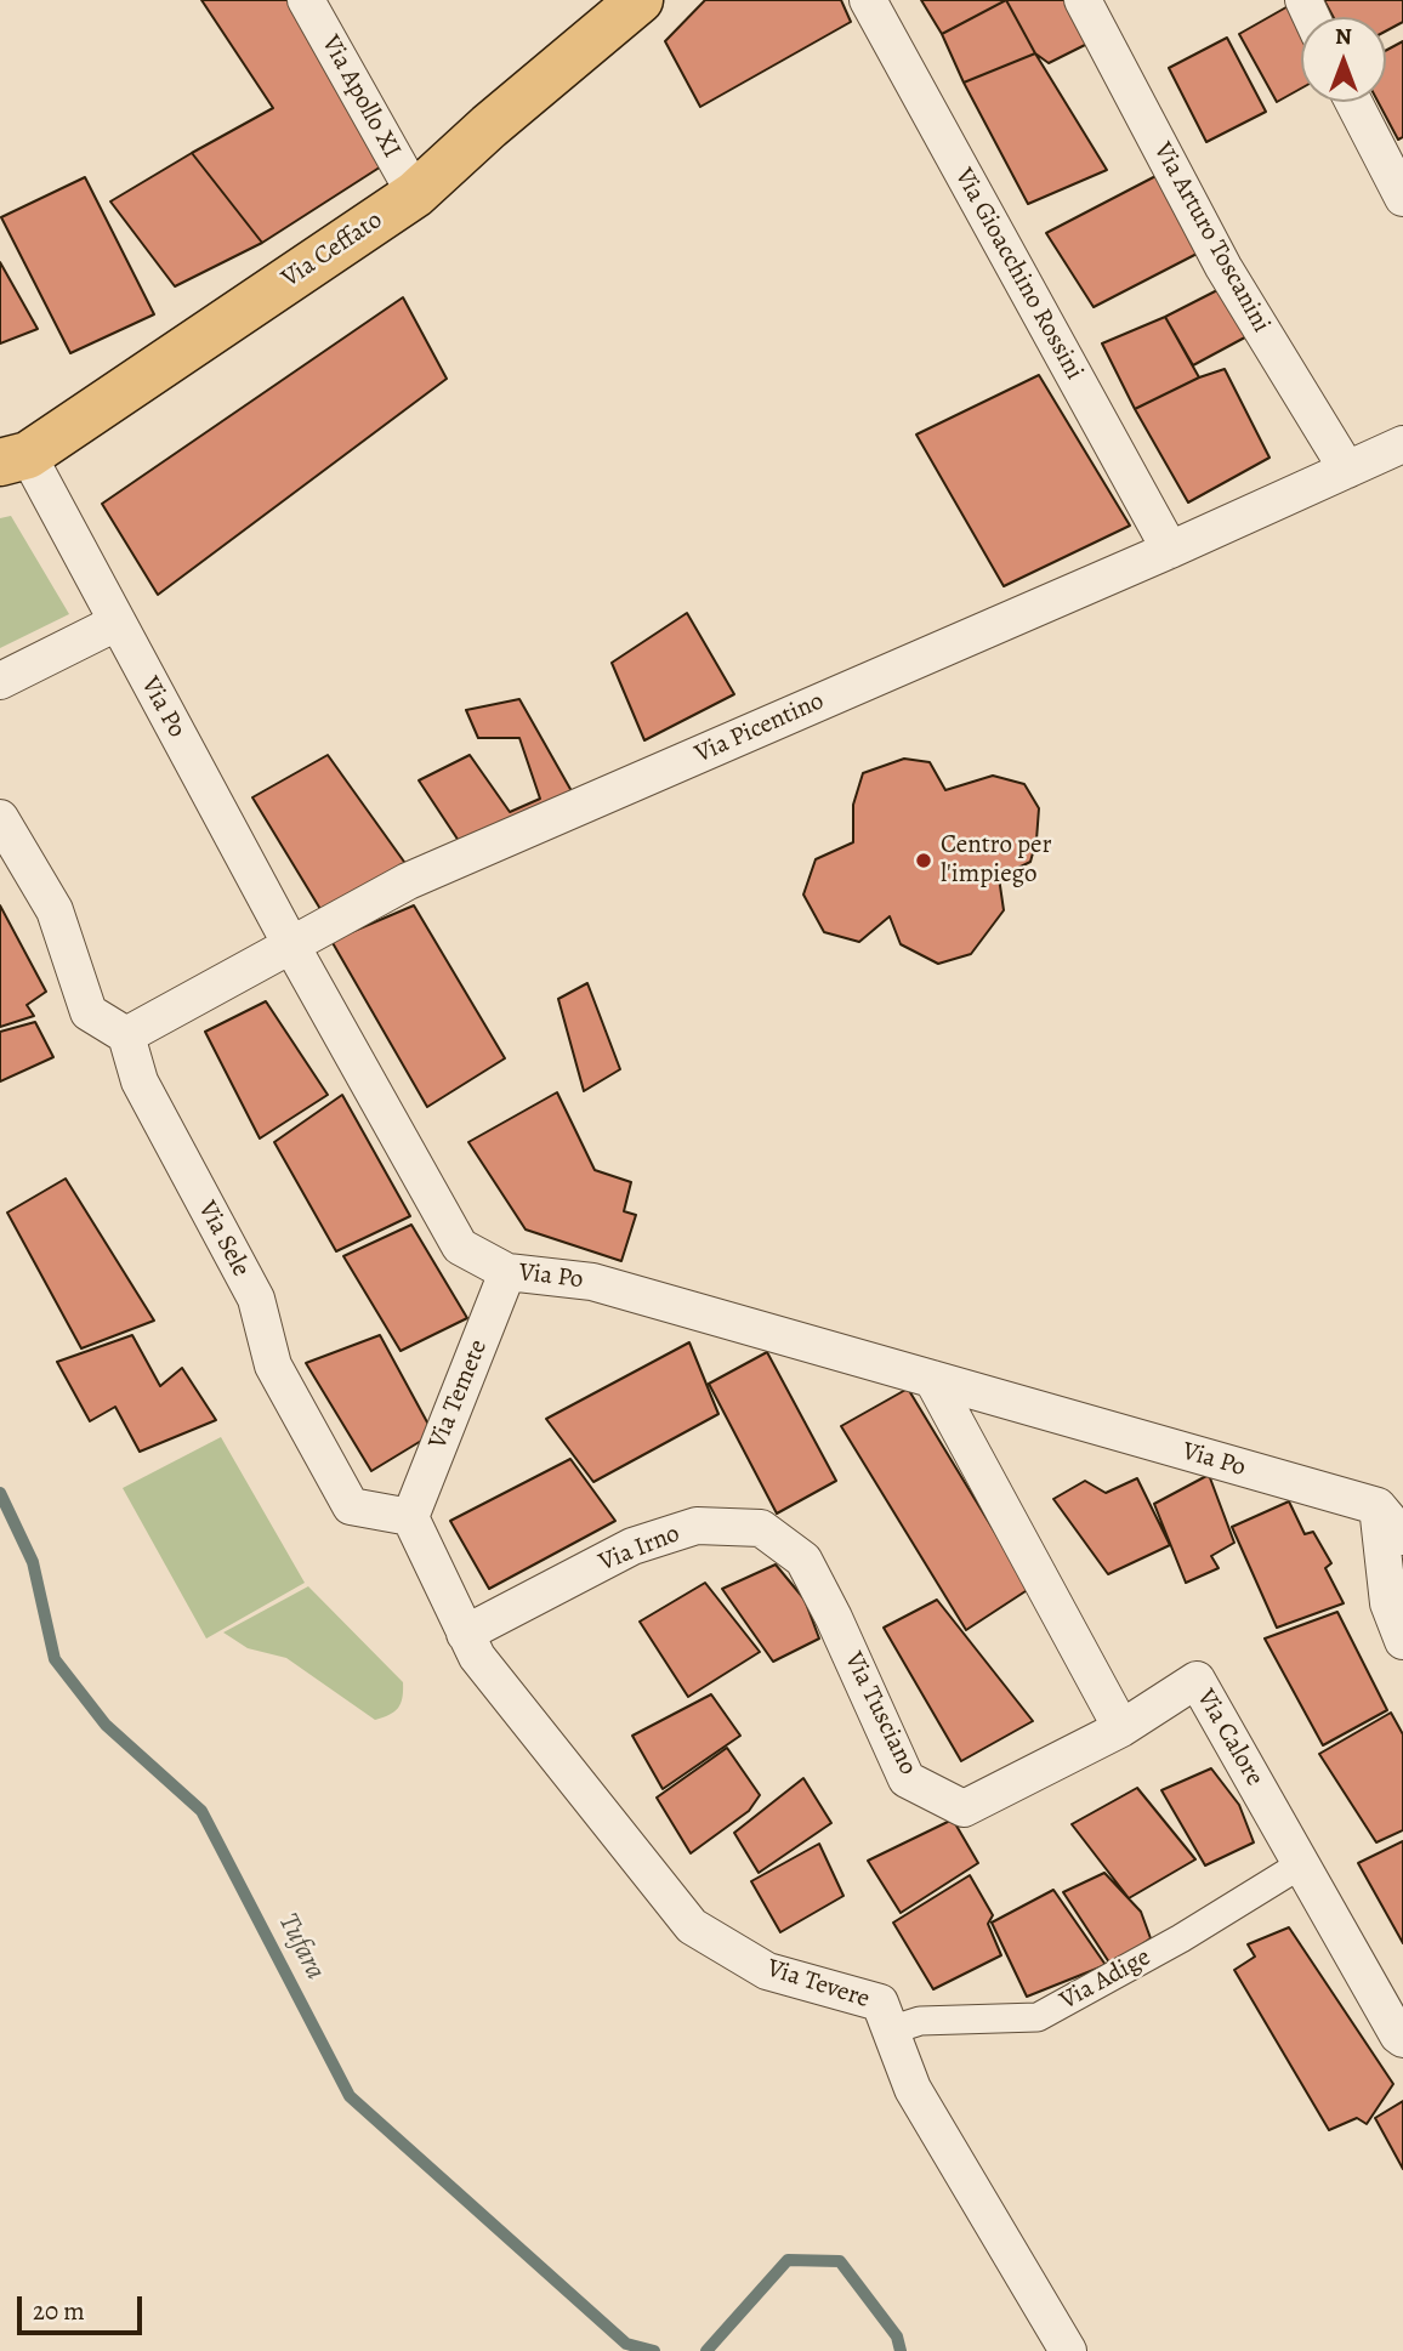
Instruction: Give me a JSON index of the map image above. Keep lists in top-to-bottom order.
{
  "streets": {
    "main road": ["Via Ceffato"],
    "street": [
      "Via Apollo XI",
      "Via Arturo Toscanini",
      "Via Gioacchino Rossini",
      "Via Po",
      "Via Picentino",
      "Via Sele",
      "Via Temete",
      "Via Irno",
      "Via Tusciano",
      "Via Calore",
      "Via Adige",
      "Via Tevere"
    ]
  },
  "crossings": [
    ["Via Apollo XI", "Via Ceffato"],
    ["Via Arturo Toscanini", "Via Picentino"],
    ["Via Ceffato", "Via Po"],
    ["Via Gioacchino Rossini", "Via Picentino"],
    ["Via Po", "Via Picentino"],
    ["Via Po", "Via Temete"],
    ["Via Picentino", "Via Sele"],
    ["Via Sele", "Via Temete"],
    ["Via Irno", "Via Tusciano"],
    ["Via Irno", "Via Tevere"],
    ["Via Tusciano", "Via Calore"],
    ["Via Calore", "Via Adige"],
    ["Via Adige", "Via Tevere"]
  ],
  "water": ["Tufara"],
  "places": ["Centro per l'impiego"],
  "scale_bar": "20 m",
  "north": "top"
}
